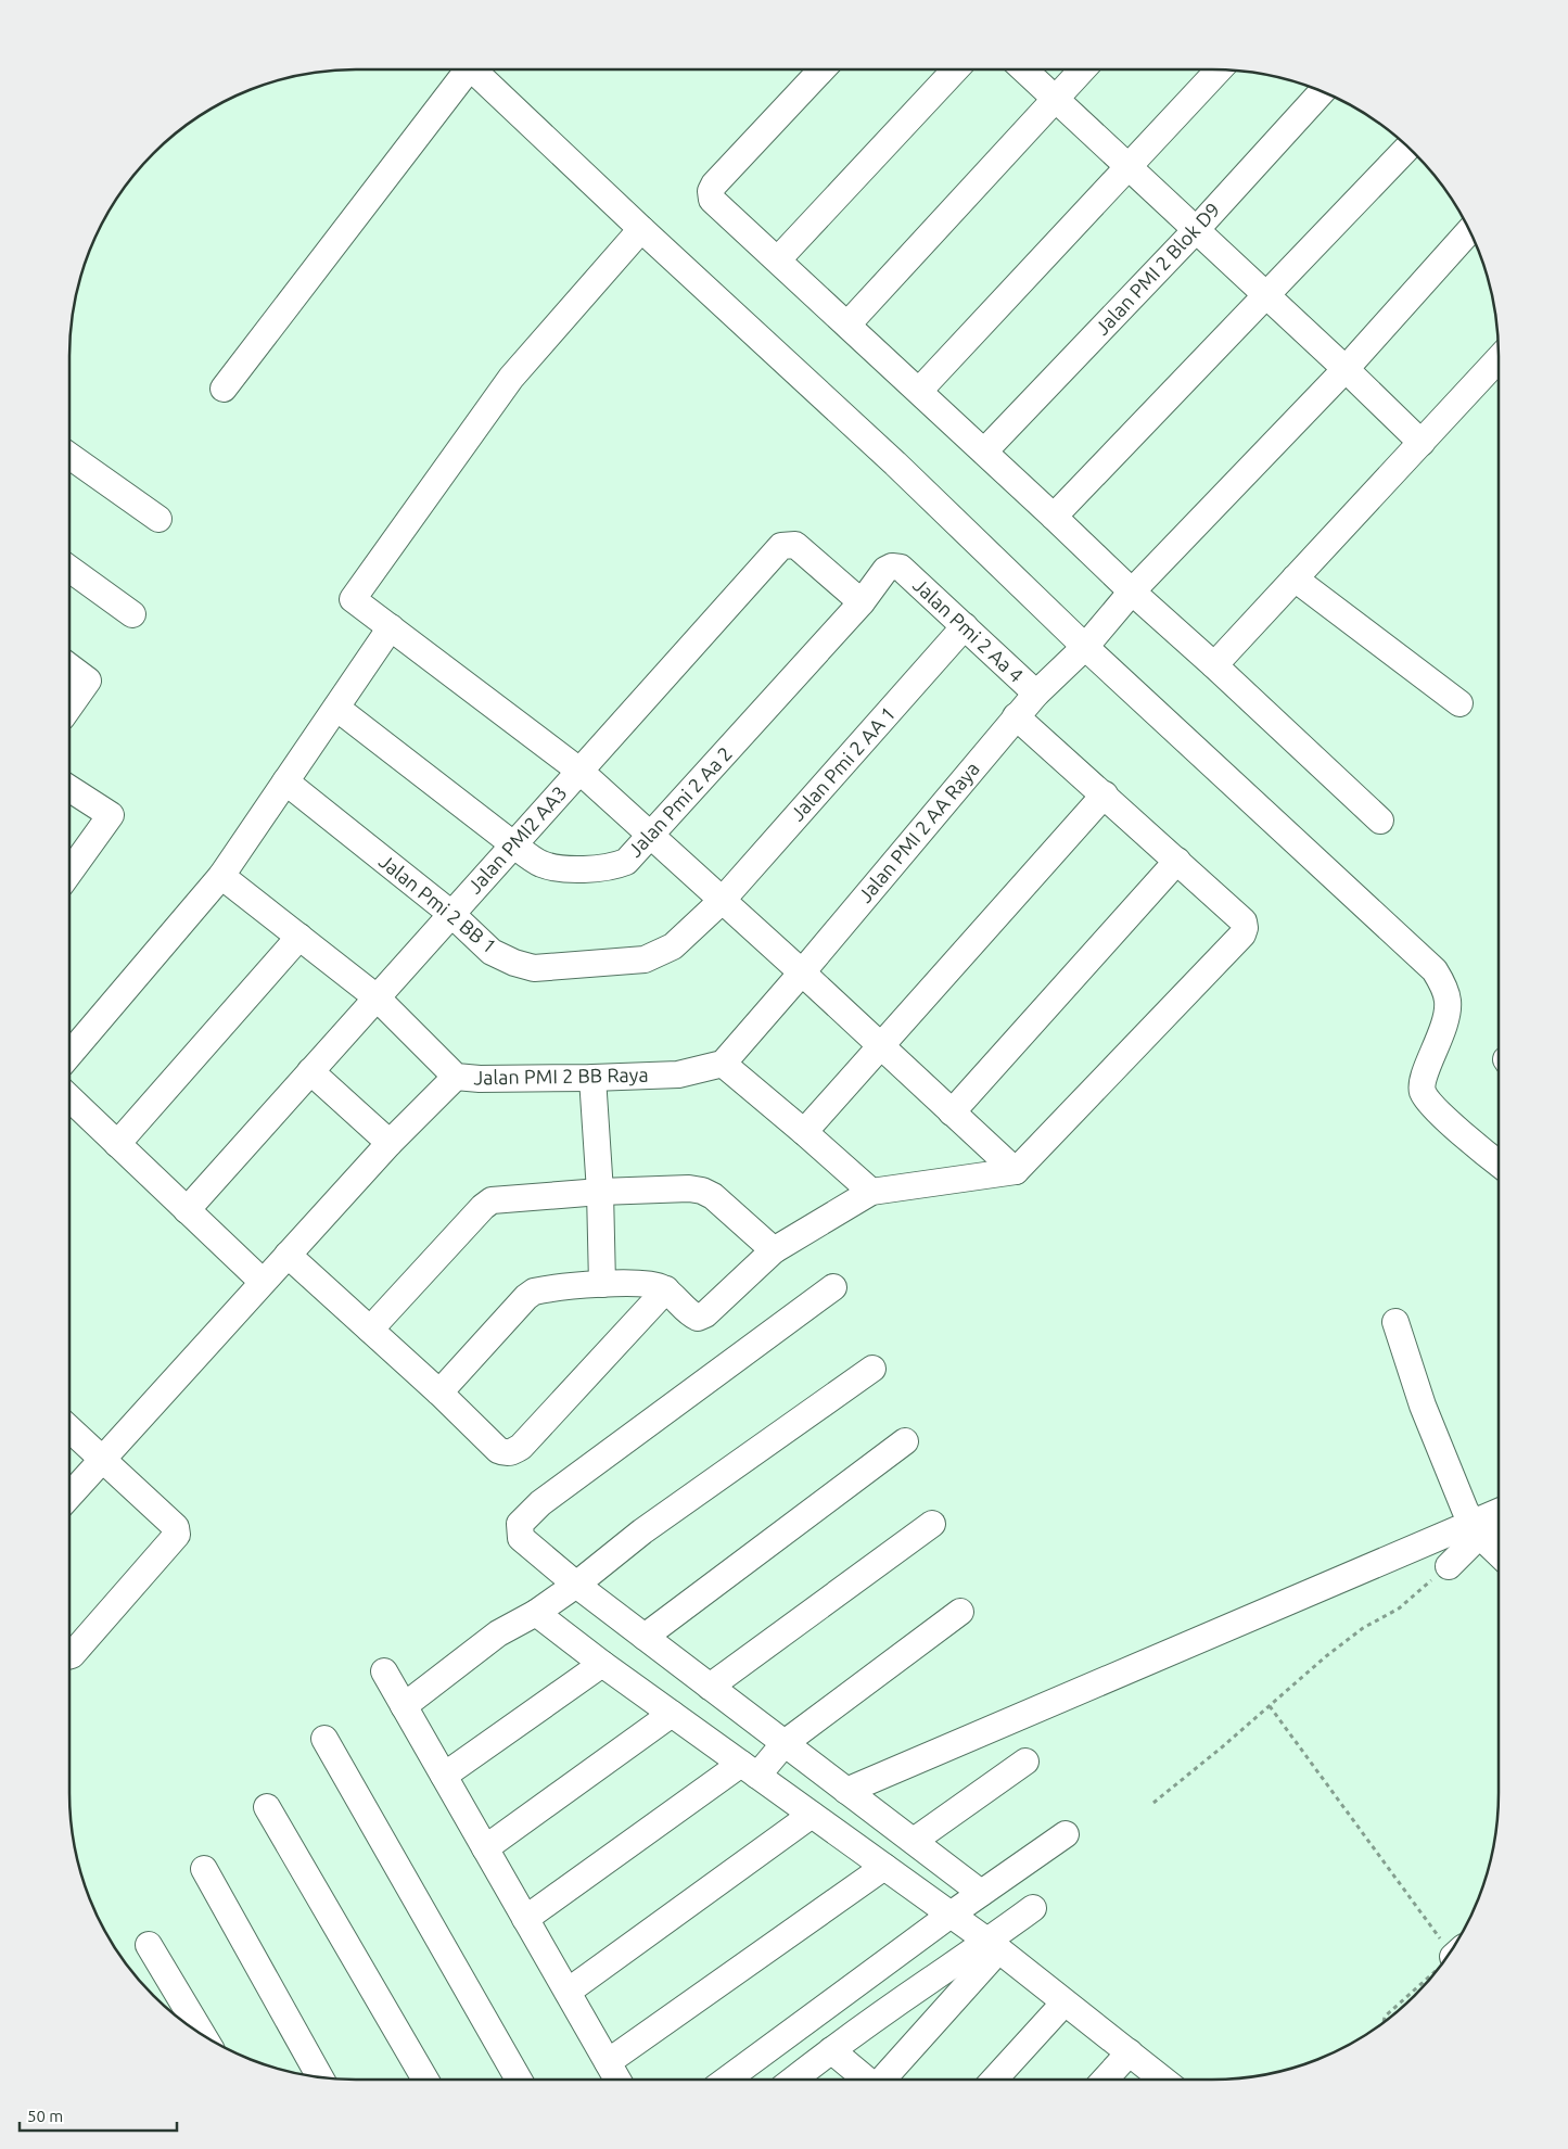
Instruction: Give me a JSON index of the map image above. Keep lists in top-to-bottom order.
{
  "streets": {
    "street": [
      "Jalan PMI 2 Blok D9",
      "Jalan Pmi 2 Aa 4",
      "Jalan Pmi 2 AA 1",
      "Jalan Pmi 2 Aa 2",
      "Jalan PMI 2 AA Raya",
      "Jalan PMI2 AA3",
      "Jalan Pmi 2 BB 1",
      "Jalan PMI 2 BB Raya"
    ]
  },
  "crossings": [
    ["Jalan Pmi 2 Aa 4", "Jalan Pmi 2 AA 1"],
    ["Jalan Pmi 2 Aa 4", "Jalan Pmi 2 Aa 2"],
    ["Jalan Pmi 2 Aa 4", "Jalan PMI 2 AA Raya"],
    ["Jalan Pmi 2 AA 1", "Jalan Pmi 2 BB 1"],
    ["Jalan Pmi 2 Aa 2", "Jalan PMI2 AA3"],
    ["Jalan PMI2 AA3", "Jalan Pmi 2 BB 1"],
    ["Jalan PMI2 AA3", "Jalan PMI 2 BB Raya"]
  ],
  "scale_bar": "50 m"
}
